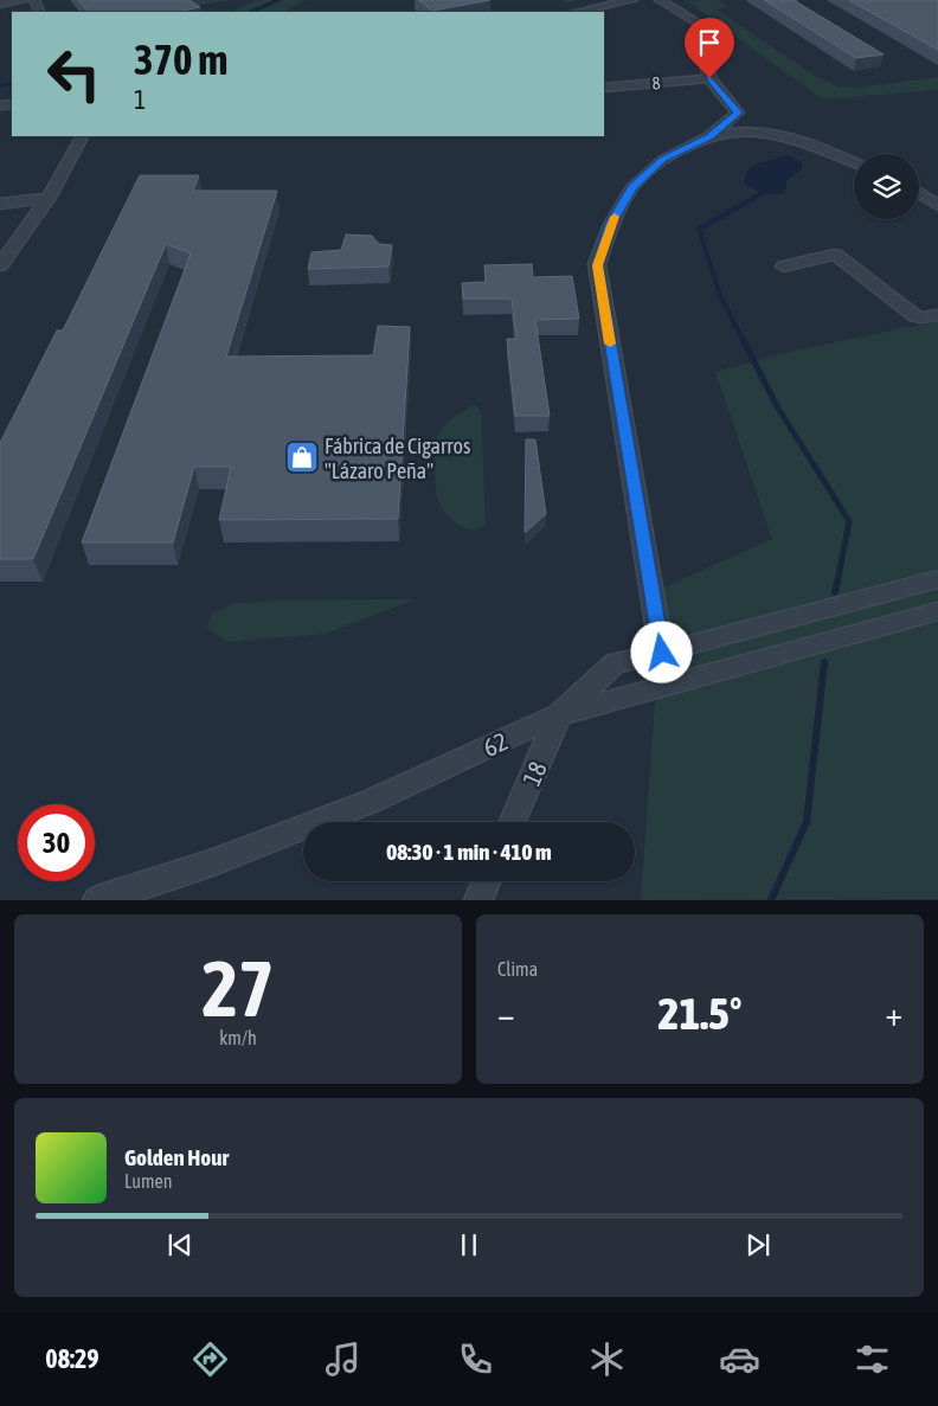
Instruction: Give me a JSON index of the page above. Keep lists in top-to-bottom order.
{
  "streets": {
    "street": ["8", "62", "18"]
  },
  "crossings": [
    ["62", "18"]
  ],
  "places": {
    "shop": ["Fábrica de Cigarros \"Lázaro Peña\""]
  },
  "page": {
    "turn": ["370 m", "1"],
    "limit": "30",
    "trip": "08:30 · 1 min · 410 m",
    "tile": [
      ["27", "km/h"],
      "Clima"
    ],
    "heat": ["−", "21.5°", "+"],
    "song": ["Golden Hour", "Lumen"],
    "tabs": "08:29"
  }
}
